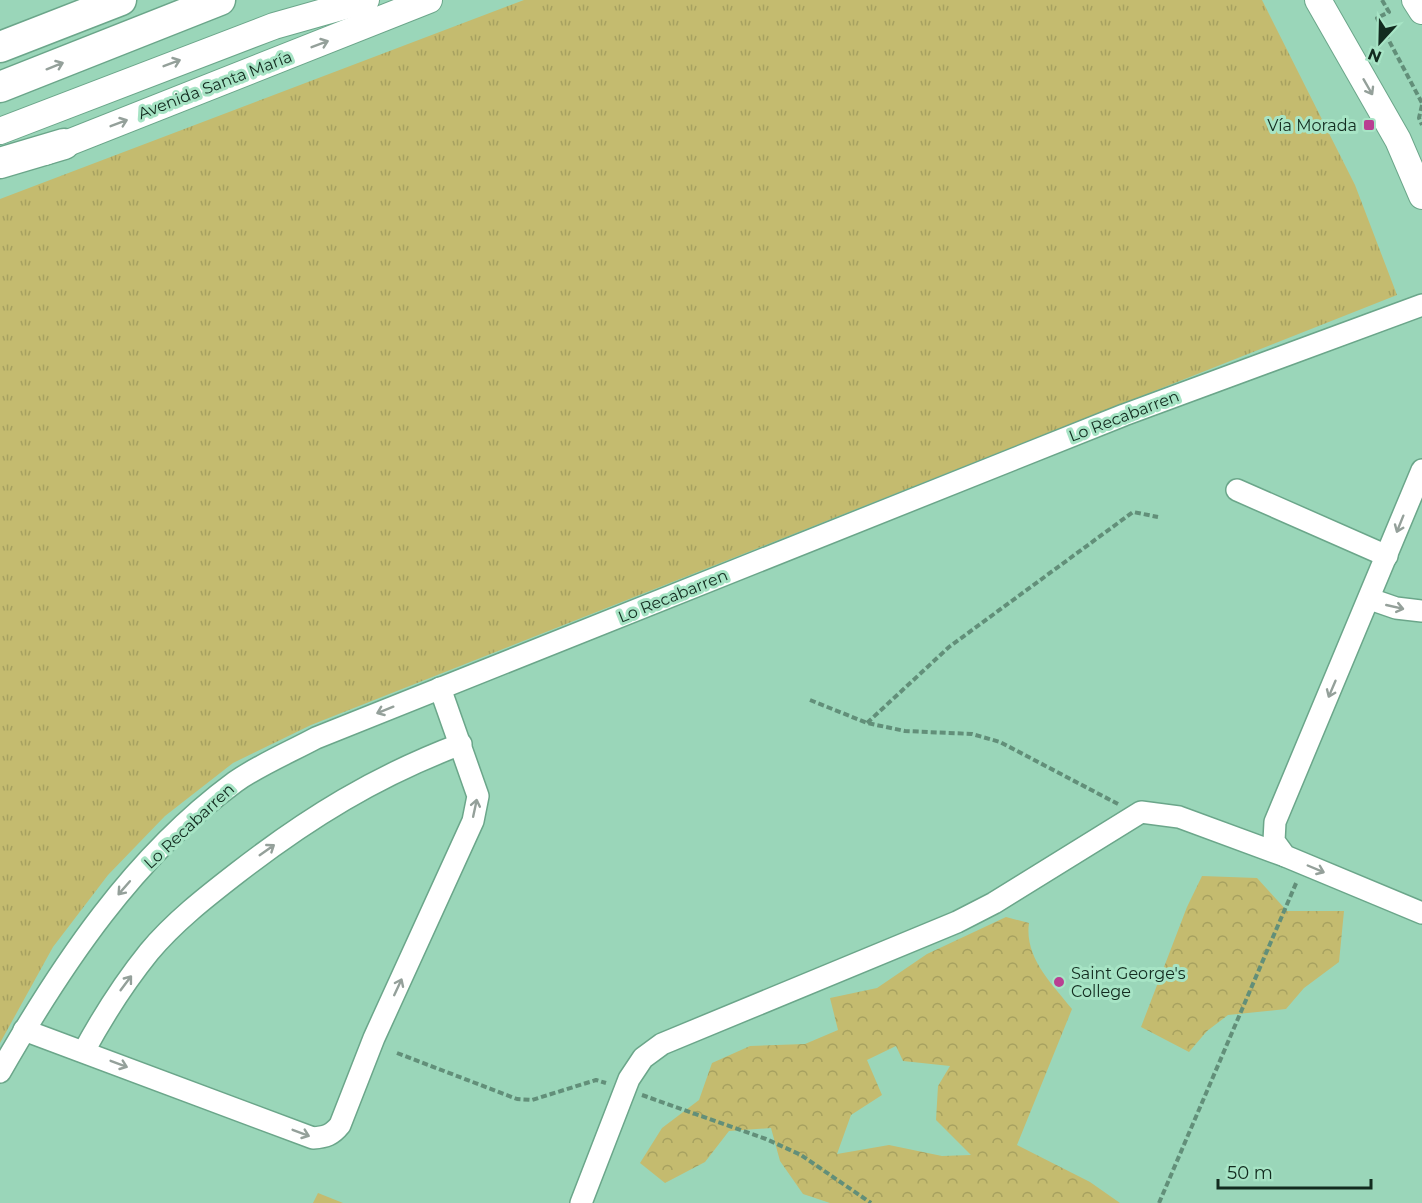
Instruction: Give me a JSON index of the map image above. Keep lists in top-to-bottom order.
{
  "streets": {
    "main road": ["Avenida Santa María"],
    "lane": ["Lo Recabarren"]
  },
  "places": {
    "transit": ["Vía Morada"],
    "other": ["Saint George's College"]
  },
  "scale_bar": "50 m",
  "north": "bottom"
}
